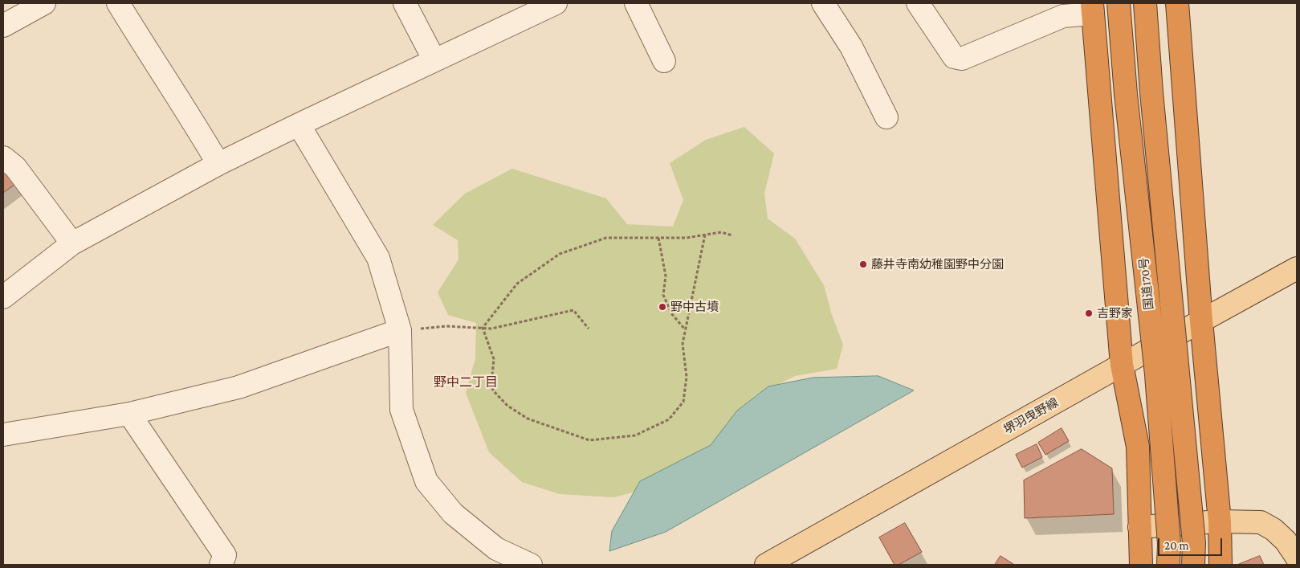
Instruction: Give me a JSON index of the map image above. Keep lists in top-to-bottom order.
{
  "streets": {
    "highway": ["国道170号"],
    "main road": ["堺羽曳野線"]
  },
  "districts": ["野中二丁目"],
  "places": ["藤井寺南幼稚園野中分園", "野中古墳", "吉野家"],
  "scale_bar": "20 m"
}
